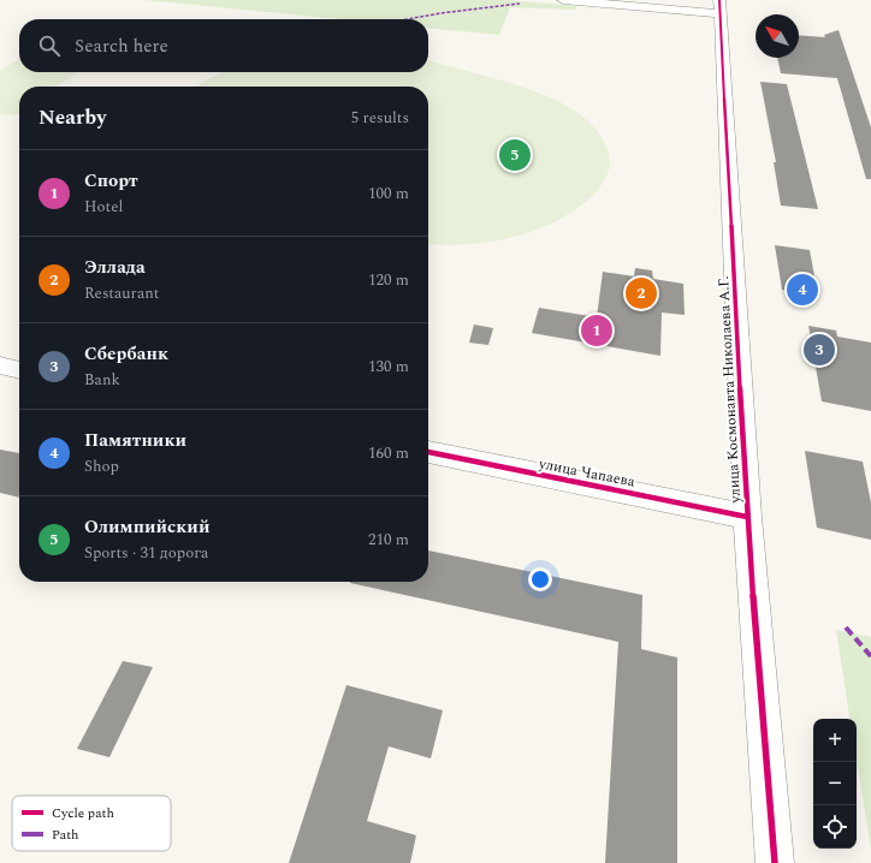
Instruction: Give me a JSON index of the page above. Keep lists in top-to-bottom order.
{
  "streets": {
    "street": ["улица Космонавта Николаева А.Г.", "улица Чапаева"]
  },
  "crossings": [
    ["улица Космонавта Николаева А.Г.", "улица Чапаева"]
  ],
  "legend": ["Cycle path", "Path"],
  "north": "top left",
  "page": {
    "search": "Search here",
    "heading": ["Nearby", "5 results"],
    "pins": [
      "5",
      "4",
      "2",
      "1",
      "3"
    ],
    "list": [
      {
        "mark": "1",
        "name": "Спорт",
        "note": "Hotel",
        "value": "100 m"
      },
      {
        "mark": "2",
        "name": "Эллада",
        "note": "Restaurant",
        "value": "120 m"
      },
      {
        "mark": "3",
        "name": "Сбербанк",
        "note": "Bank",
        "value": "130 m"
      },
      {
        "mark": "4",
        "name": "Памятники",
        "note": "Shop",
        "value": "160 m"
      },
      {
        "mark": "5",
        "name": "Олимпийский",
        "note": "Sports · 31 дорога",
        "value": "210 m"
      }
    ],
    "map_buttons": ["+", "−"]
  }
}
